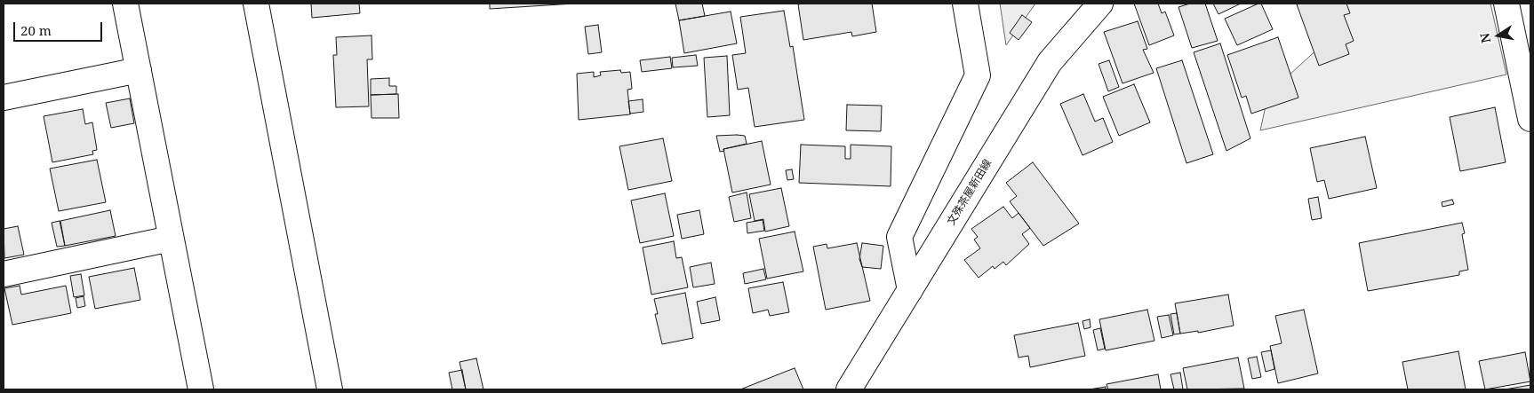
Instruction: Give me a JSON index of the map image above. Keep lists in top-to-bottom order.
{
  "streets": {
    "street": ["文殊茶屋新田線"]
  },
  "scale_bar": "20 m",
  "north": "left"
}
